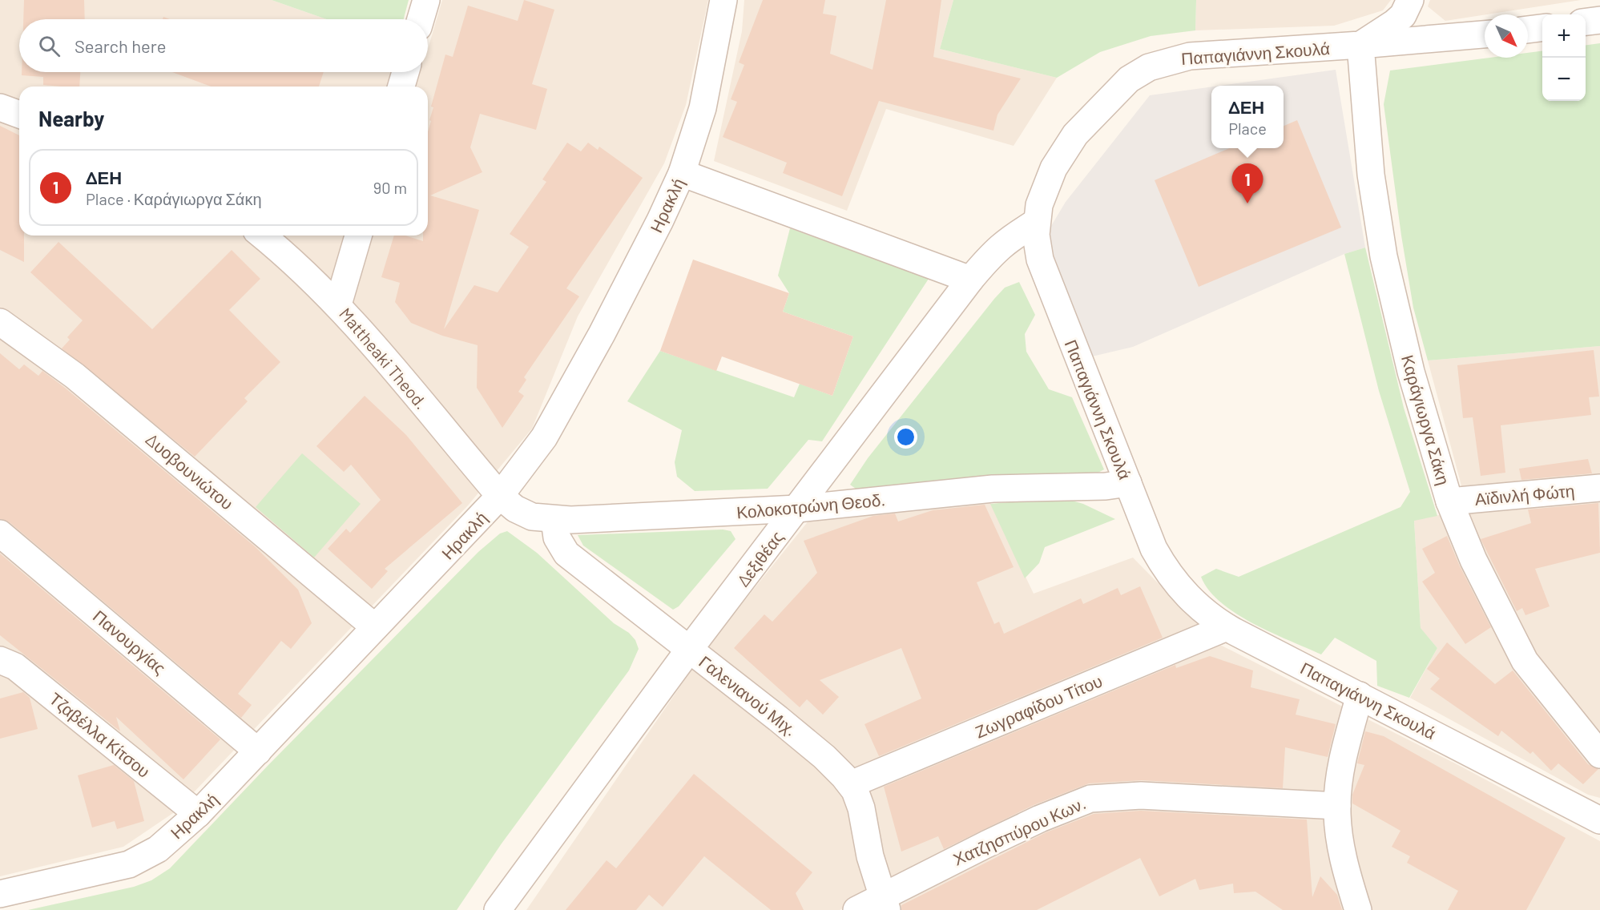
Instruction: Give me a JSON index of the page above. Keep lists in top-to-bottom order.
{
  "streets": {
    "street": [
      "Παπαγιάννη Σκουλά",
      "Ηρακλή",
      "Mattheaki Theod.",
      "Καράγιωργα Σάκη",
      "Δυοβουνιώτου",
      "Αϊδινλή Φώτη",
      "Κολοκοτρώνη Θεοδ.",
      "Δεξιθέας",
      "Πανουργίας",
      "Γαλενιανού Μιχ.",
      "Ζωγραφίδου Τίτου",
      "Τζαβέλλα Κίτσου",
      "Χατζησπύρου Κων."
    ]
  },
  "crossings": [
    ["Παπαγιάννη Σκουλά", "Καράγιωργα Σάκη"],
    ["Παπαγιάννη Σκουλά", "Κολοκοτρώνη Θεοδ."],
    ["Παπαγιάννη Σκουλά", "Δεξιθέας"],
    ["Παπαγιάννη Σκουλά", "Ζωγραφίδου Τίτου"],
    ["Ηρακλή", "Mattheaki Theod."],
    ["Ηρακλή", "Δυοβουνιώτου"],
    ["Ηρακλή", "Κολοκοτρώνη Θεοδ."],
    ["Ηρακλή", "Πανουργίας"],
    ["Ηρακλή", "Τζαβέλλα Κίτσου"],
    ["Mattheaki Theod.", "Κολοκοτρώνη Θεοδ."],
    ["Καράγιωργα Σάκη", "Αϊδινλή Φώτη"],
    ["Κολοκοτρώνη Θεοδ.", "Δεξιθέας"],
    ["Κολοκοτρώνη Θεοδ.", "Γαλενιανού Μιχ."],
    ["Δεξιθέας", "Γαλενιανού Μιχ."],
    ["Γαλενιανού Μιχ.", "Ζωγραφίδου Τίτου"],
    ["Γαλενιανού Μιχ.", "Χατζησπύρου Κων."]
  ],
  "north": "bottom right",
  "page": {
    "map_buttons": ["+", "−"],
    "search": "Search here",
    "popup": ["ΔΕΗ", "Place"],
    "heading": "Nearby",
    "list": [
      {
        "mark": "1",
        "name": "ΔΕΗ",
        "note": "Place · Καράγιωργα Σάκη",
        "value": "90 m"
      }
    ],
    "pins": "1"
  }
}
